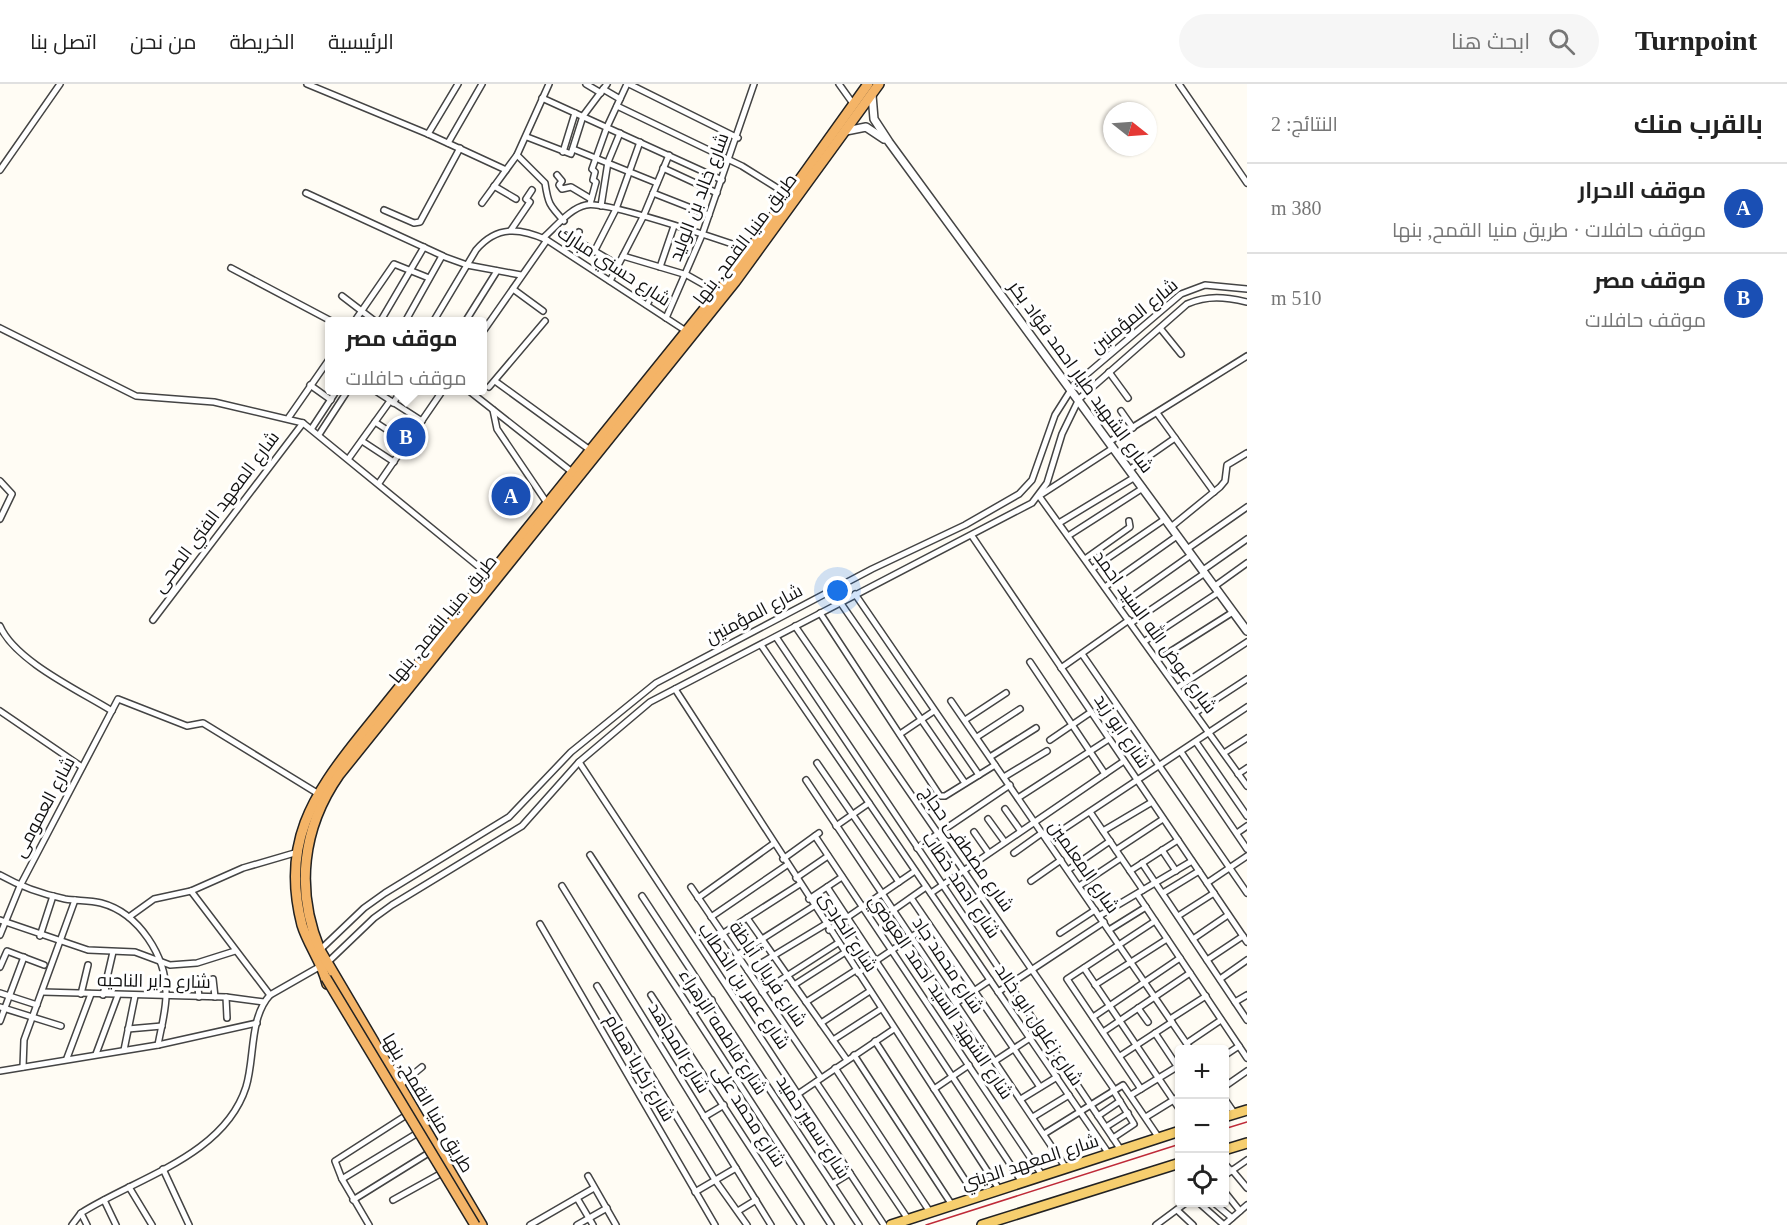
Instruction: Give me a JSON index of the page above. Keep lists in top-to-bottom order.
{
  "streets": {
    "highway": ["طريق منيا القمح, بنها"],
    "main road": ["شارع المعهد الديني"],
    "street": [
      "شارع خالد بن الوليد",
      "شارع حسني مبارك",
      "شارع المؤمنين",
      "شارع الشهيد طيار احمد فؤاد بكر",
      "شارع المعهد الفني الصحى",
      "شارع عوض الله السيد احمد",
      "شارع ابو زيد",
      "شارع العمومى",
      "شارع مصطفى حجاج",
      "شارع المعلمين",
      "شارع احمد خطاب",
      "شارع الكردى",
      "شارع محمد جاد",
      "شارع فريال أباظة",
      "شارع داير الناحيه",
      "شارع عمر بن الخطاب",
      "شارع الشهيد السيد احمد العوضي",
      "شارع زغلول ابو خالد",
      "شارع فاطمه الزهراء",
      "شارع المجاهد",
      "شارع زكريا همام",
      "شارع محمد على",
      "شارع سمير حميد"
    ]
  },
  "crossings": [
    ["شارع خالد بن الوليد", "شارع حسني مبارك"],
    ["طريق منيا القمح, بنها", "شارع حسني مبارك"],
    ["طريق منيا القمح, بنها", "شارع المؤمنين"],
    ["طريق منيا القمح, بنها", "شارع الشهيد طيار احمد فؤاد بكر"],
    ["طريق منيا القمح, بنها", "شارع العمومى"],
    ["شارع المؤمنين", "شارع الشهيد طيار احمد فؤاد بكر"],
    ["شارع المؤمنين", "شارع عوض الله السيد احمد"],
    ["شارع المؤمنين", "شارع ابو زيد"],
    ["شارع المؤمنين", "شارع مصطفى حجاج"],
    ["شارع المؤمنين", "شارع احمد خطاب"],
    ["شارع المؤمنين", "شارع الكردى"],
    ["شارع المؤمنين", "شارع عمر بن الخطاب"],
    ["شارع المؤمنين", "شارع زغلول ابو خالد"],
    ["شارع احمد خطاب", "شارع المعهد الديني"],
    ["شارع الكردى", "شارع الشهيد السيد احمد العوضي"],
    ["شارع الكردى", "شارع المعهد الديني"],
    ["شارع محمد جاد", "شارع المعهد الديني"],
    ["شارع فريال أباظة", "شارع المعهد الديني"],
    ["شارع الشهيد السيد احمد العوضي", "شارع المعهد الديني"],
    ["شارع زغلول ابو خالد", "شارع المعهد الديني"]
  ],
  "north": "right",
  "page": {
    "header": "Turnpoint",
    "search": "ابحث هنا",
    "nav": [
      "الرئيسية",
      "الخريطة",
      "من نحن",
      "اتصل بنا"
    ],
    "heading": ["بالقرب منك", "النتائج: 2"],
    "list": [
      {
        "mark": "A",
        "name": "موقف الاحرار",
        "note": "موقف حافلات · طريق منيا القمح, بنها",
        "value": "380 m"
      },
      {
        "mark": "B",
        "name": "موقف مصر",
        "note": "موقف حافلات",
        "value": "510 m"
      }
    ],
    "popup": ["موقف مصر", "موقف حافلات"],
    "pins": ["B", "A"],
    "map_buttons": ["+", "−"]
  }
}
